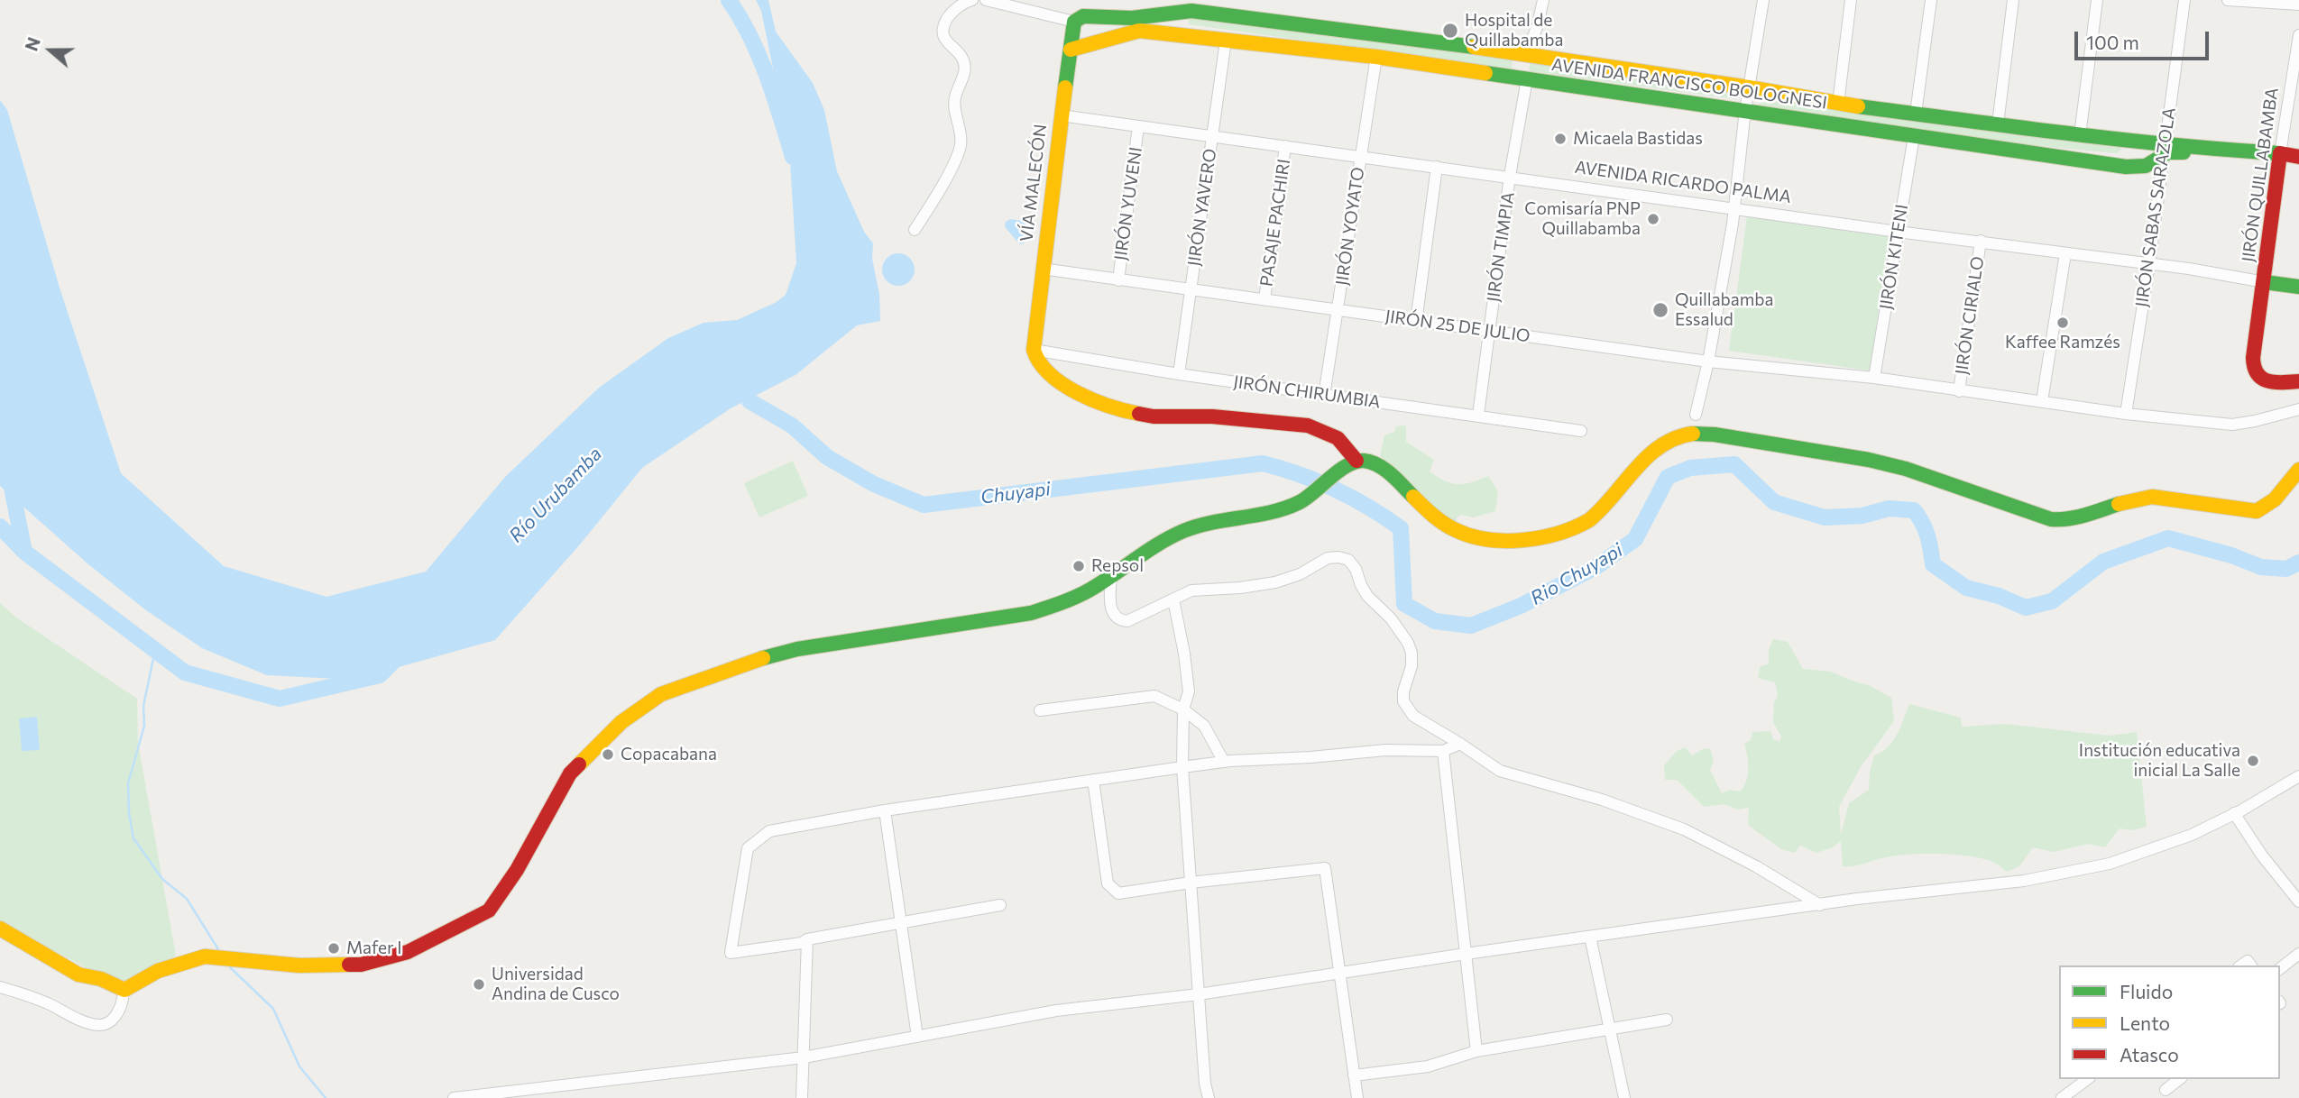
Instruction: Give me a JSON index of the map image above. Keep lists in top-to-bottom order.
{
  "streets": {
    "main road": [
      "AVENIDA FRANCISCO BOLOGNESI",
      "JIRÓN QUILLABAMBA",
      "AVENIDA RICARDO PALMA",
      "VÍA MALECÓN"
    ],
    "street": [
      "JIRÓN YUVENI",
      "JIRÓN YAVERO",
      "JIRÓN SABAS SARAZOLA",
      "PASAJE PACHIRI",
      "JIRÓN YOYATO",
      "JIRÓN TIMPIA",
      "JIRÓN KITENI",
      "JIRÓN CIRIALO",
      "JIRÓN 25 DE JULIO",
      "JIRÓN CHIRUMBIA"
    ]
  },
  "crossings": [
    ["AVENIDA FRANCISCO BOLOGNESI", "JIRÓN QUILLABAMBA"],
    ["AVENIDA FRANCISCO BOLOGNESI", "VÍA MALECÓN"],
    ["AVENIDA FRANCISCO BOLOGNESI", "JIRÓN YAVERO"],
    ["AVENIDA FRANCISCO BOLOGNESI", "JIRÓN SABAS SARAZOLA"],
    ["AVENIDA FRANCISCO BOLOGNESI", "JIRÓN YOYATO"],
    ["AVENIDA FRANCISCO BOLOGNESI", "JIRÓN TIMPIA"],
    ["AVENIDA FRANCISCO BOLOGNESI", "JIRÓN KITENI"],
    ["JIRÓN QUILLABAMBA", "AVENIDA RICARDO PALMA"],
    ["AVENIDA RICARDO PALMA", "VÍA MALECÓN"],
    ["AVENIDA RICARDO PALMA", "JIRÓN YUVENI"],
    ["AVENIDA RICARDO PALMA", "JIRÓN YAVERO"],
    ["AVENIDA RICARDO PALMA", "JIRÓN SABAS SARAZOLA"],
    ["AVENIDA RICARDO PALMA", "PASAJE PACHIRI"],
    ["AVENIDA RICARDO PALMA", "JIRÓN YOYATO"],
    ["AVENIDA RICARDO PALMA", "JIRÓN TIMPIA"],
    ["AVENIDA RICARDO PALMA", "JIRÓN KITENI"],
    ["AVENIDA RICARDO PALMA", "JIRÓN CIRIALO"],
    ["VÍA MALECÓN", "JIRÓN 25 DE JULIO"],
    ["VÍA MALECÓN", "JIRÓN CHIRUMBIA"],
    ["JIRÓN YUVENI", "JIRÓN 25 DE JULIO"],
    ["JIRÓN YAVERO", "JIRÓN 25 DE JULIO"],
    ["JIRÓN YAVERO", "JIRÓN CHIRUMBIA"],
    ["JIRÓN SABAS SARAZOLA", "JIRÓN 25 DE JULIO"],
    ["PASAJE PACHIRI", "JIRÓN 25 DE JULIO"],
    ["JIRÓN YOYATO", "JIRÓN 25 DE JULIO"],
    ["JIRÓN YOYATO", "JIRÓN CHIRUMBIA"],
    ["JIRÓN TIMPIA", "JIRÓN 25 DE JULIO"],
    ["JIRÓN TIMPIA", "JIRÓN CHIRUMBIA"],
    ["JIRÓN KITENI", "JIRÓN 25 DE JULIO"],
    ["JIRÓN CIRIALO", "JIRÓN 25 DE JULIO"]
  ],
  "water": ["Chuyapi", "Río Urubamba", "Rio Chuyapi"],
  "places": [
    "Hospital de Quillabamba",
    "Micaela Bastidas",
    "Comisaría PNP Quillabamba",
    "Quillabamba Essalud",
    "Kaffee Ramzés",
    "Repsol",
    "Copacabana",
    "Institución educativa inicial La Salle",
    "Mafer I",
    "Universidad Andina de Cusco"
  ],
  "legend": ["Fluido", "Lento", "Atasco"],
  "scale_bar": "100 m",
  "north": "left"
}
